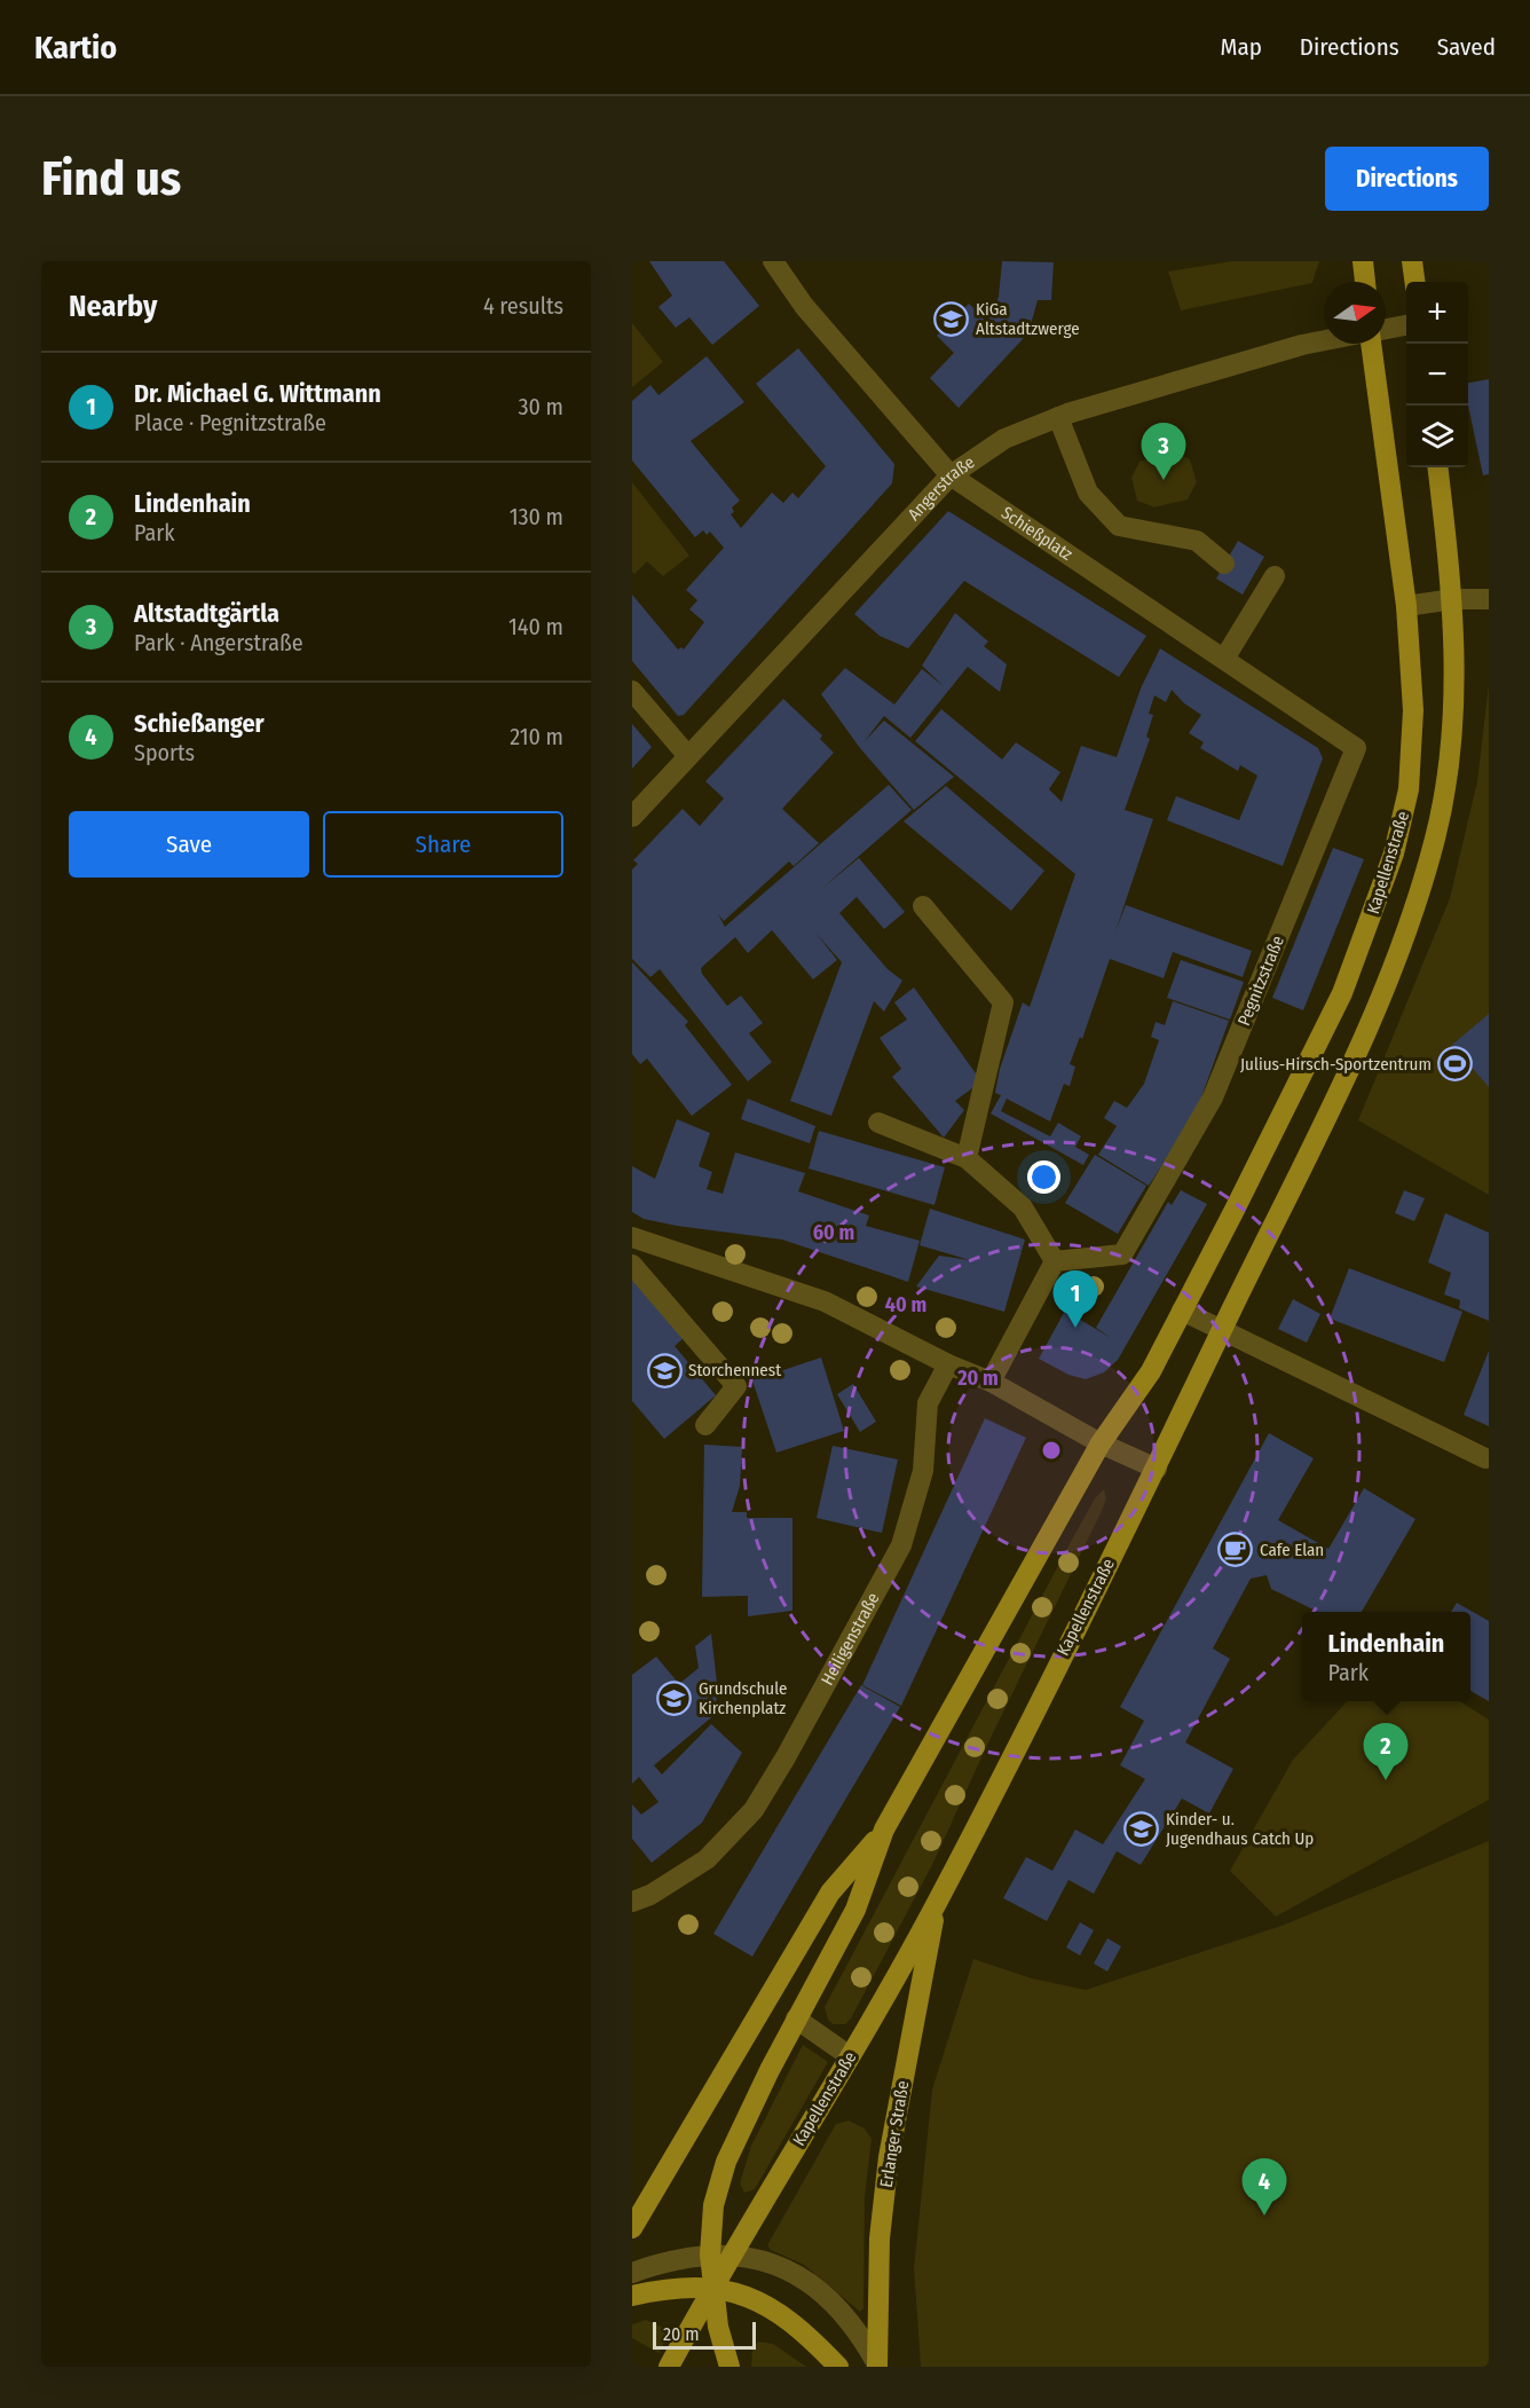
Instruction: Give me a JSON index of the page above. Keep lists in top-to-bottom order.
{
  "streets": {
    "main road": ["Kapellenstraße", "Erlanger Straße"],
    "street": [
      "Angerstraße",
      "Schießplatz",
      "Pegnitzstraße",
      "Heiligenstraße"
    ]
  },
  "crossings": [
    ["Angerstraße", "Schießplatz"],
    ["Schießplatz", "Pegnitzstraße"],
    ["Kapellenstraße", "Erlanger Straße"]
  ],
  "places": {
    "school or university": [
      "KiGa Altstadtzwerge",
      "Storchennest",
      "Grundschule Kirchenplatz",
      "Kinder- u. Jugendhaus Catch Up"
    ],
    "sports": ["Julius-Hirsch-Sportzentrum"],
    "cafe": ["Cafe Elan"]
  },
  "scale_bar": "20 m",
  "north": "right",
  "page": {
    "header": "Kartio",
    "nav": ["Map", "Directions", "Saved"],
    "buttons": [
      "Directions",
      ["Save", "Share"]
    ],
    "title": "Find us",
    "heading": ["Nearby", "4 results"],
    "map_buttons": ["+", "−"],
    "list": [
      {
        "mark": "1",
        "name": "Dr. Michael G. Wittmann",
        "note": "Place · Pegnitzstraße",
        "value": "30 m"
      },
      {
        "mark": "2",
        "name": "Lindenhain",
        "note": "Park",
        "value": "130 m"
      },
      {
        "mark": "3",
        "name": "Altstadtgärtla",
        "note": "Park · Angerstraße",
        "value": "140 m"
      },
      {
        "mark": "4",
        "name": "Schießanger",
        "note": "Sports",
        "value": "210 m"
      }
    ],
    "pins": [
      "3",
      "1",
      "2",
      "4"
    ],
    "popup": ["Lindenhain", "Park"],
    "scale": "20 m"
  },
  "rings": ["60 m", "40 m", "20 m"]
}
